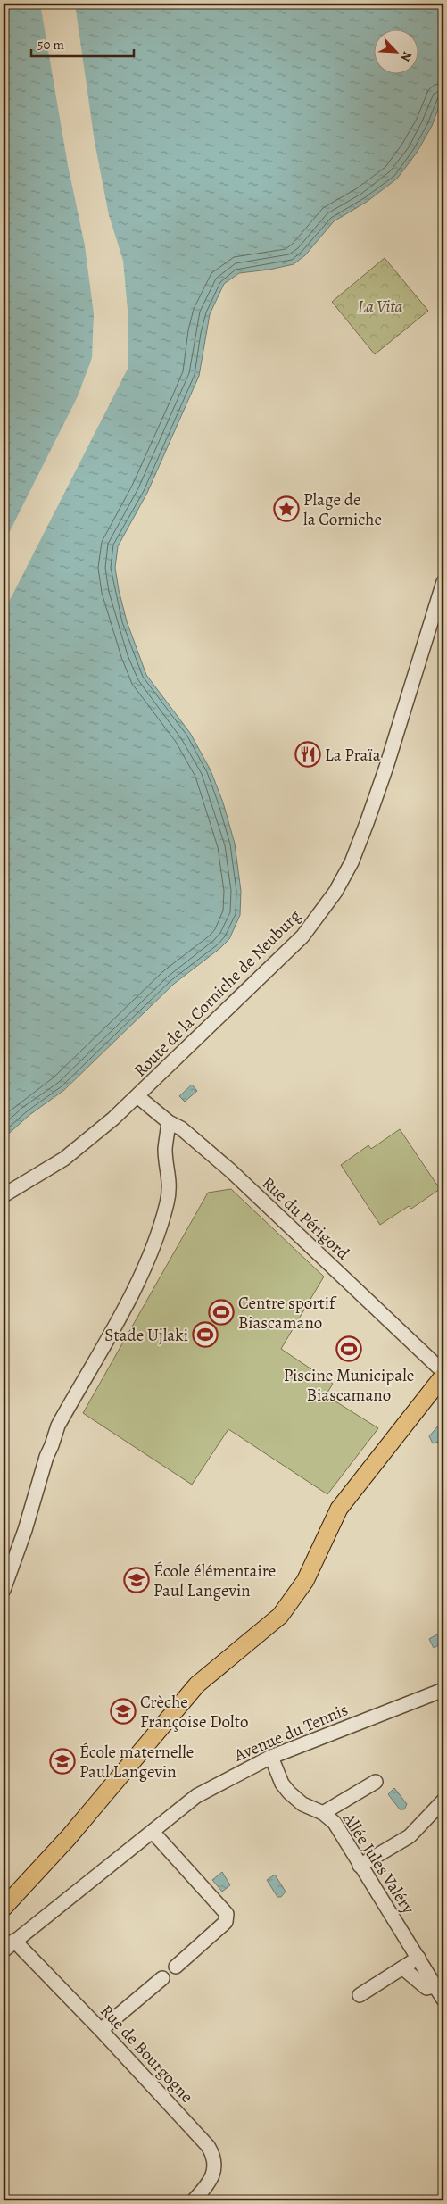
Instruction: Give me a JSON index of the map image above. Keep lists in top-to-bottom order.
{
  "streets": {
    "street": [
      "Route de la Corniche de Neuburg",
      "Rue du Périgord",
      "Avenue du Tennis",
      "Allée Jules Valéry",
      "Rue de Bourgogne"
    ]
  },
  "crossings": [
    ["Route de la Corniche de Neuburg", "Rue du Périgord"],
    ["Avenue du Tennis", "Allée Jules Valéry"],
    ["Avenue du Tennis", "Rue de Bourgogne"]
  ],
  "parks": ["La Vita"],
  "places": {
    "place": ["Plage de la Corniche"],
    "restaurant": ["La Praïa"],
    "sports": ["Centre sportif Biascamano", "Stade Ujlaki", "Piscine Municipale Biascamano"],
    "school or university": ["École élémentaire Paul Langevin", "Crèche Françoise Dolto", "École maternelle Paul Langevin"]
  },
  "scale_bar": "50 m",
  "north": "bottom right"
}
